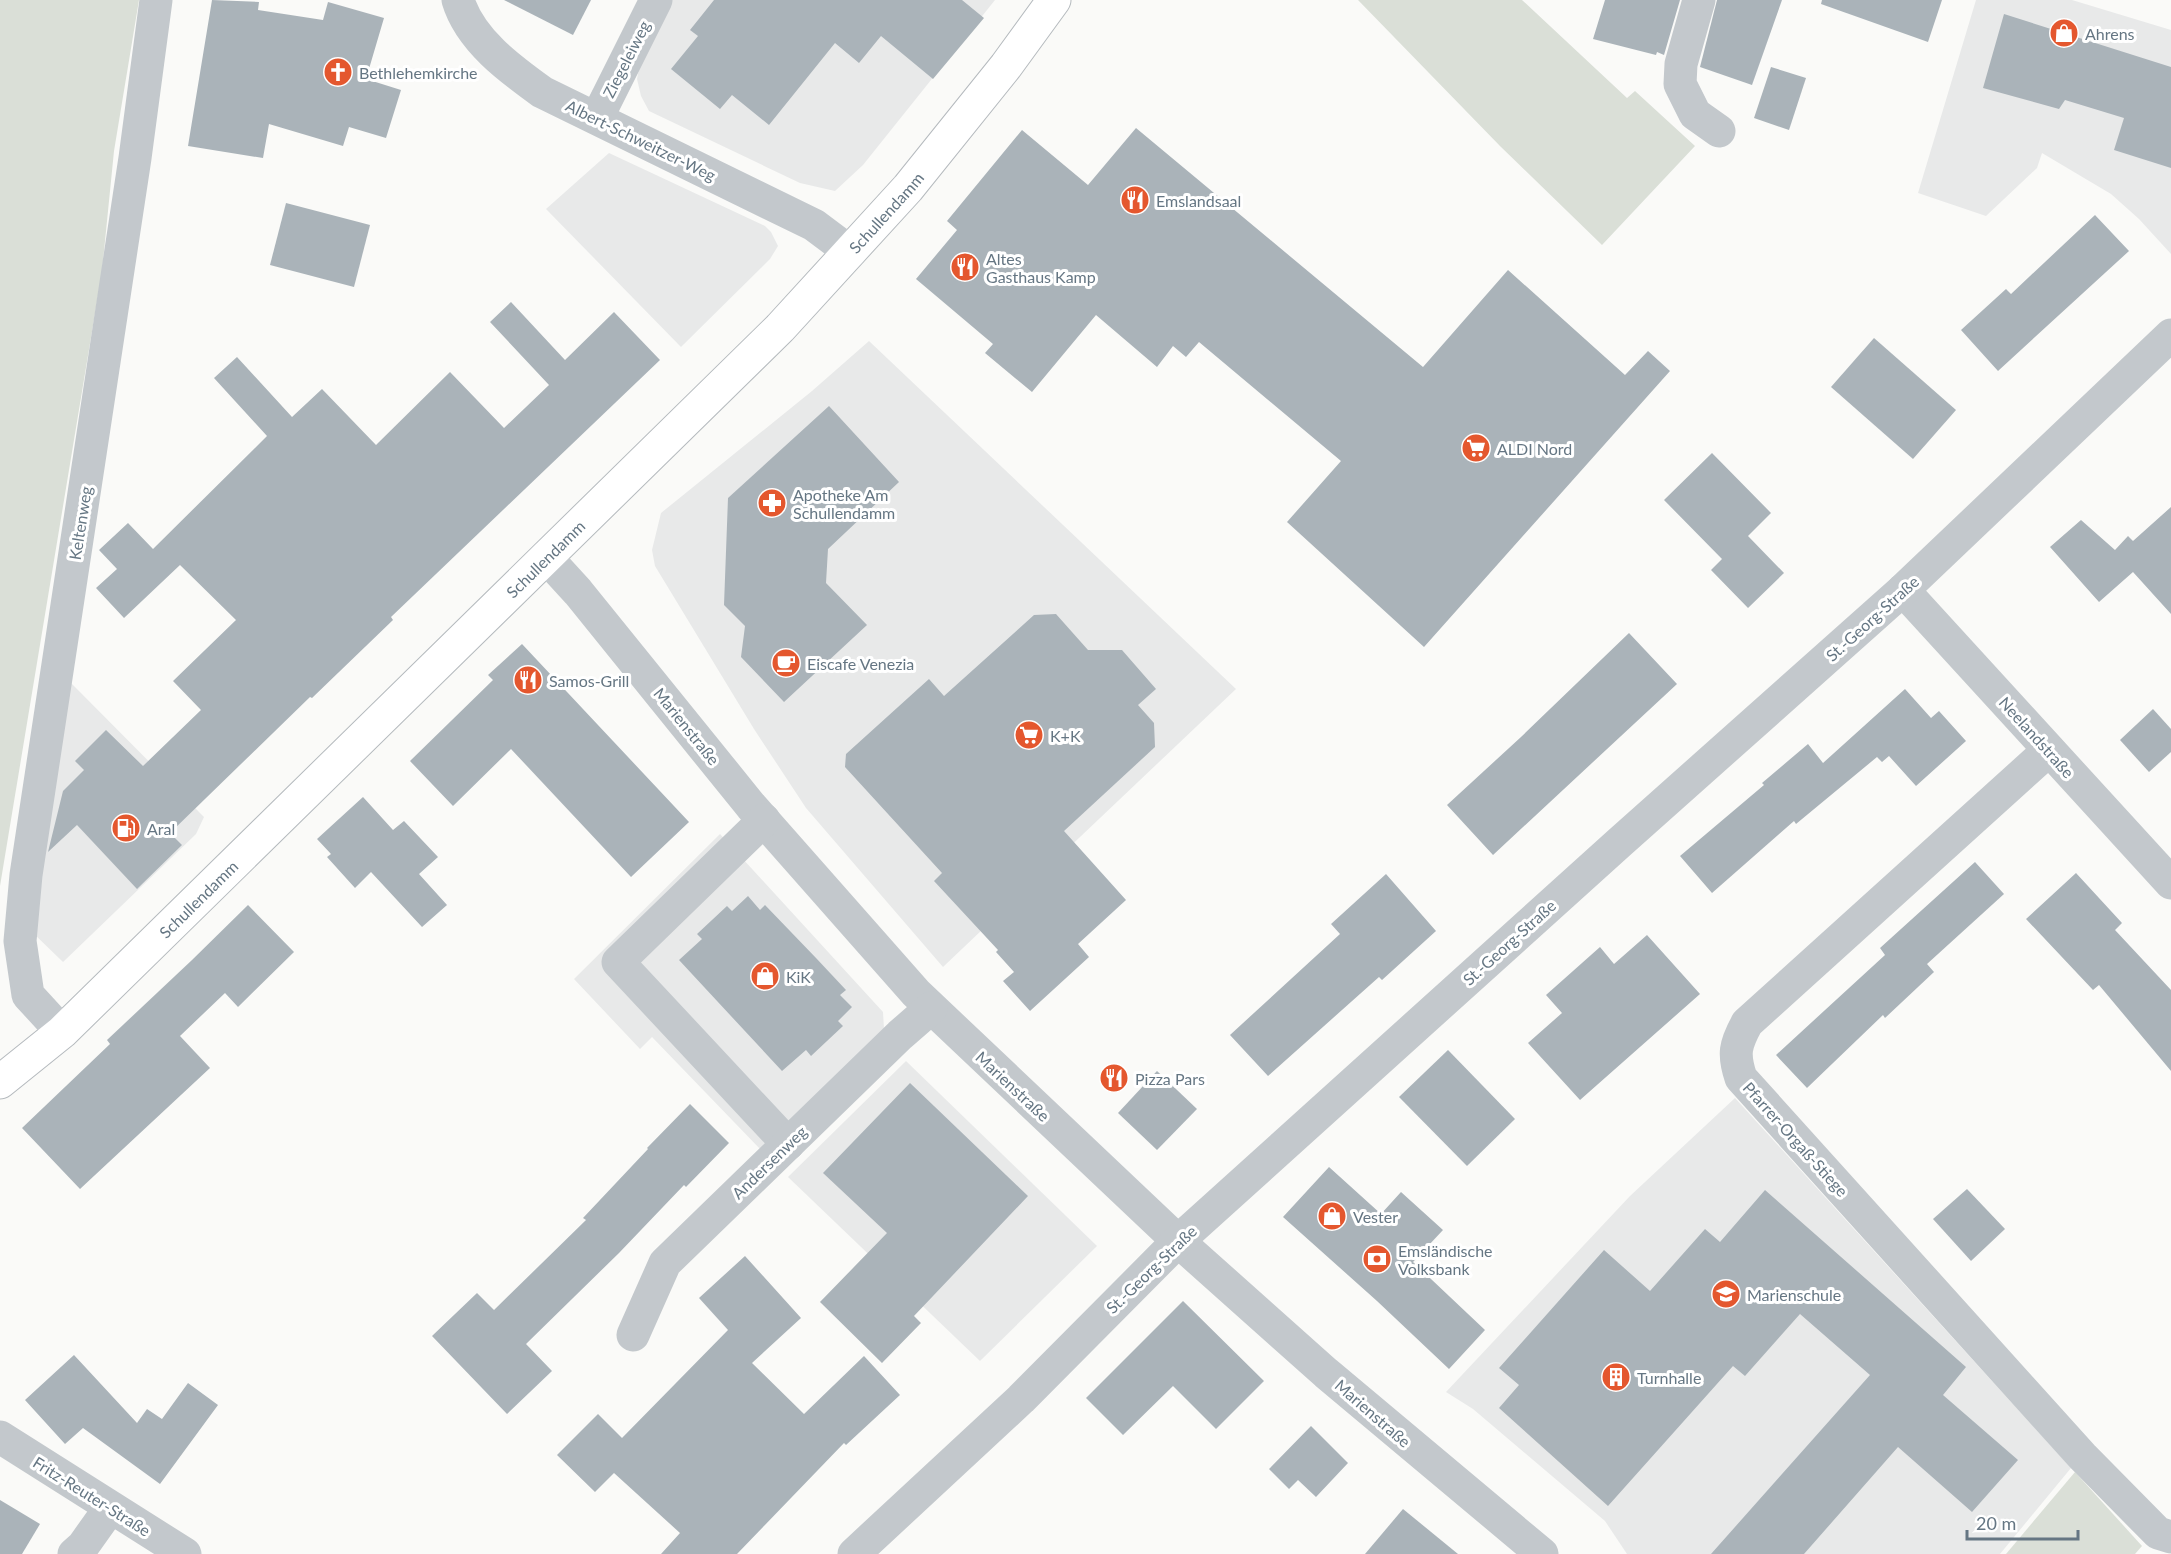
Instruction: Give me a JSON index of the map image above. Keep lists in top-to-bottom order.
{
  "streets": {
    "main road": ["Schullendamm"],
    "street": [
      "Ziegeleiweg",
      "Albert-Schweitzer-Weg",
      "Keltenweg",
      "St.-Georg-Straße",
      "Marienstraße",
      "Neelandstraße",
      "Pfarrer-Orgaß-Stiege",
      "Andersenweg",
      "Fritz-Reuter-Straße"
    ]
  },
  "crossings": [
    ["Ziegeleiweg", "Albert-Schweitzer-Weg"],
    ["Albert-Schweitzer-Weg", "Schullendamm"],
    ["Schullendamm", "Keltenweg"],
    ["Schullendamm", "Marienstraße"],
    ["St.-Georg-Straße", "Marienstraße"],
    ["St.-Georg-Straße", "Neelandstraße"],
    ["Marienstraße", "Andersenweg"],
    ["Neelandstraße", "Pfarrer-Orgaß-Stiege"]
  ],
  "places": {
    "shop": ["Ahrens", "KiK", "Vester"],
    "church": ["Bethlehemkirche"],
    "restaurant": [
      "Emslandsaal",
      "Altes Gasthaus Kamp",
      "Samos-Grill",
      "Pizza Pars"
    ],
    "supermarket": ["ALDI Nord", "K+K"],
    "pharmacy": ["Apotheke Am Schullendamm"],
    "cafe": ["Eiscafe Venezia"],
    "fuel station": ["Aral"],
    "bank": ["Emsländische Volksbank"],
    "school or university": ["Marienschule"],
    "building": ["Turnhalle"]
  },
  "scale_bar": "20 m"
}
